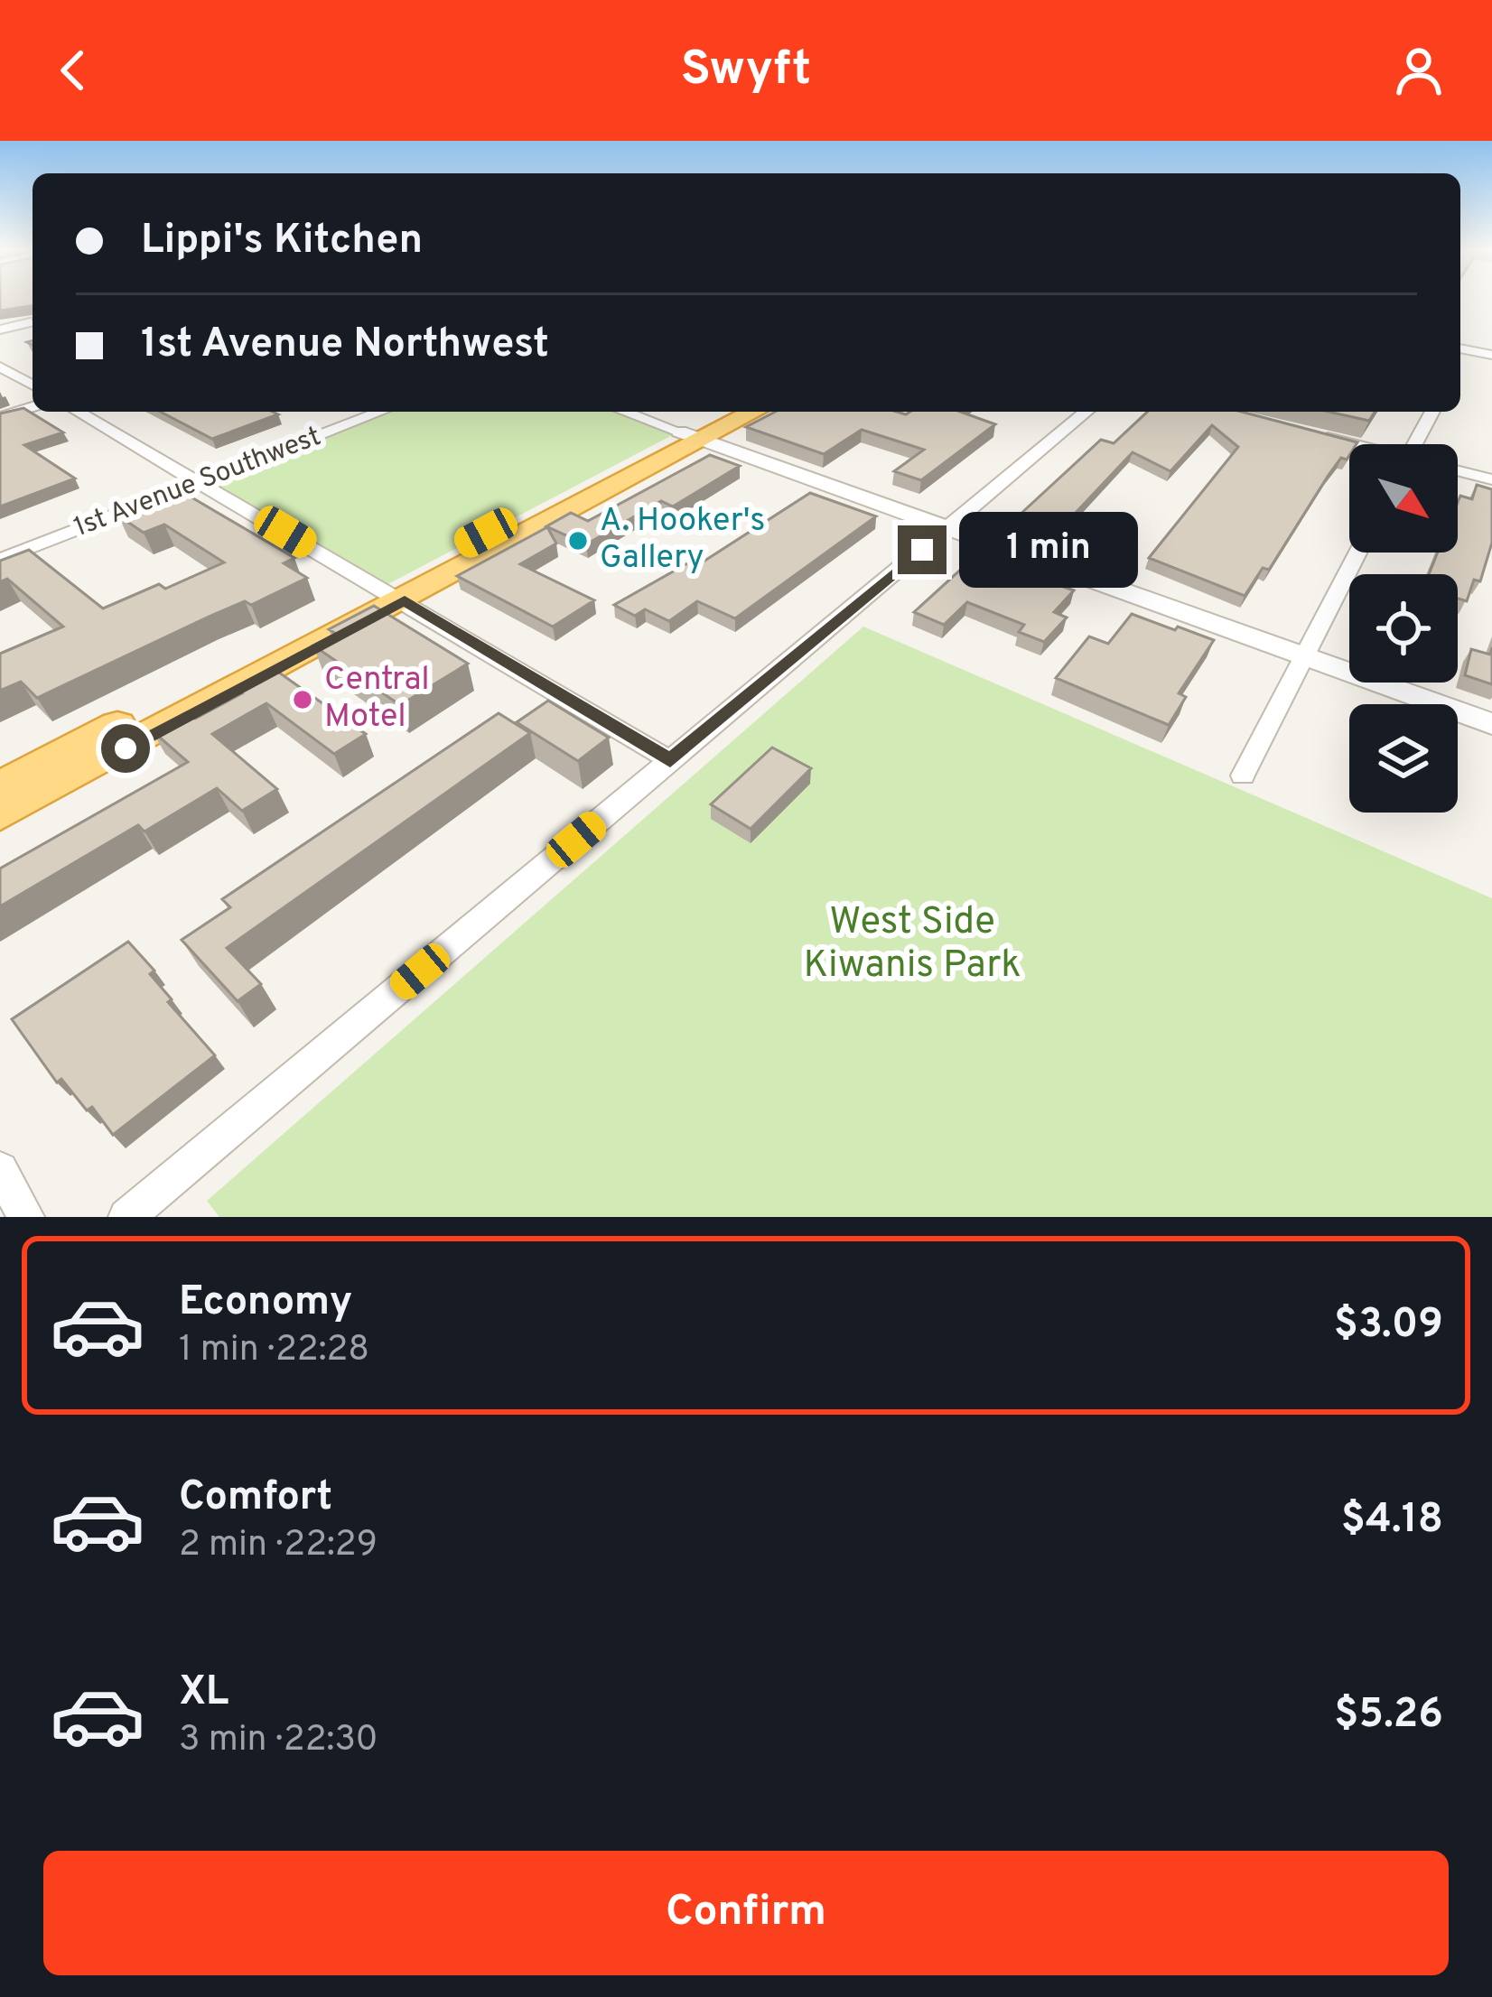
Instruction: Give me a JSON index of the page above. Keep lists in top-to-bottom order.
{
  "streets": {
    "street": ["1st Avenue Southwest"]
  },
  "parks": ["West Side Kiwanis Park"],
  "places": ["A. Hooker's Gallery", "Central Motel"],
  "north": "bottom right",
  "page": {
    "header": "Swyft",
    "banner": ["Lippi's Kitchen", "1st Avenue Northwest"],
    "bubble": "1 min",
    "list": [
      {
        "name": "Economy",
        "note": "1 min · 22:28",
        "value": "$3.09"
      },
      {
        "name": "Comfort",
        "note": "2 min · 22:29",
        "value": "$4.18"
      },
      {
        "name": "XL",
        "note": "3 min · 22:30",
        "value": "$5.26"
      }
    ],
    "buttons": "Confirm"
  }
}
